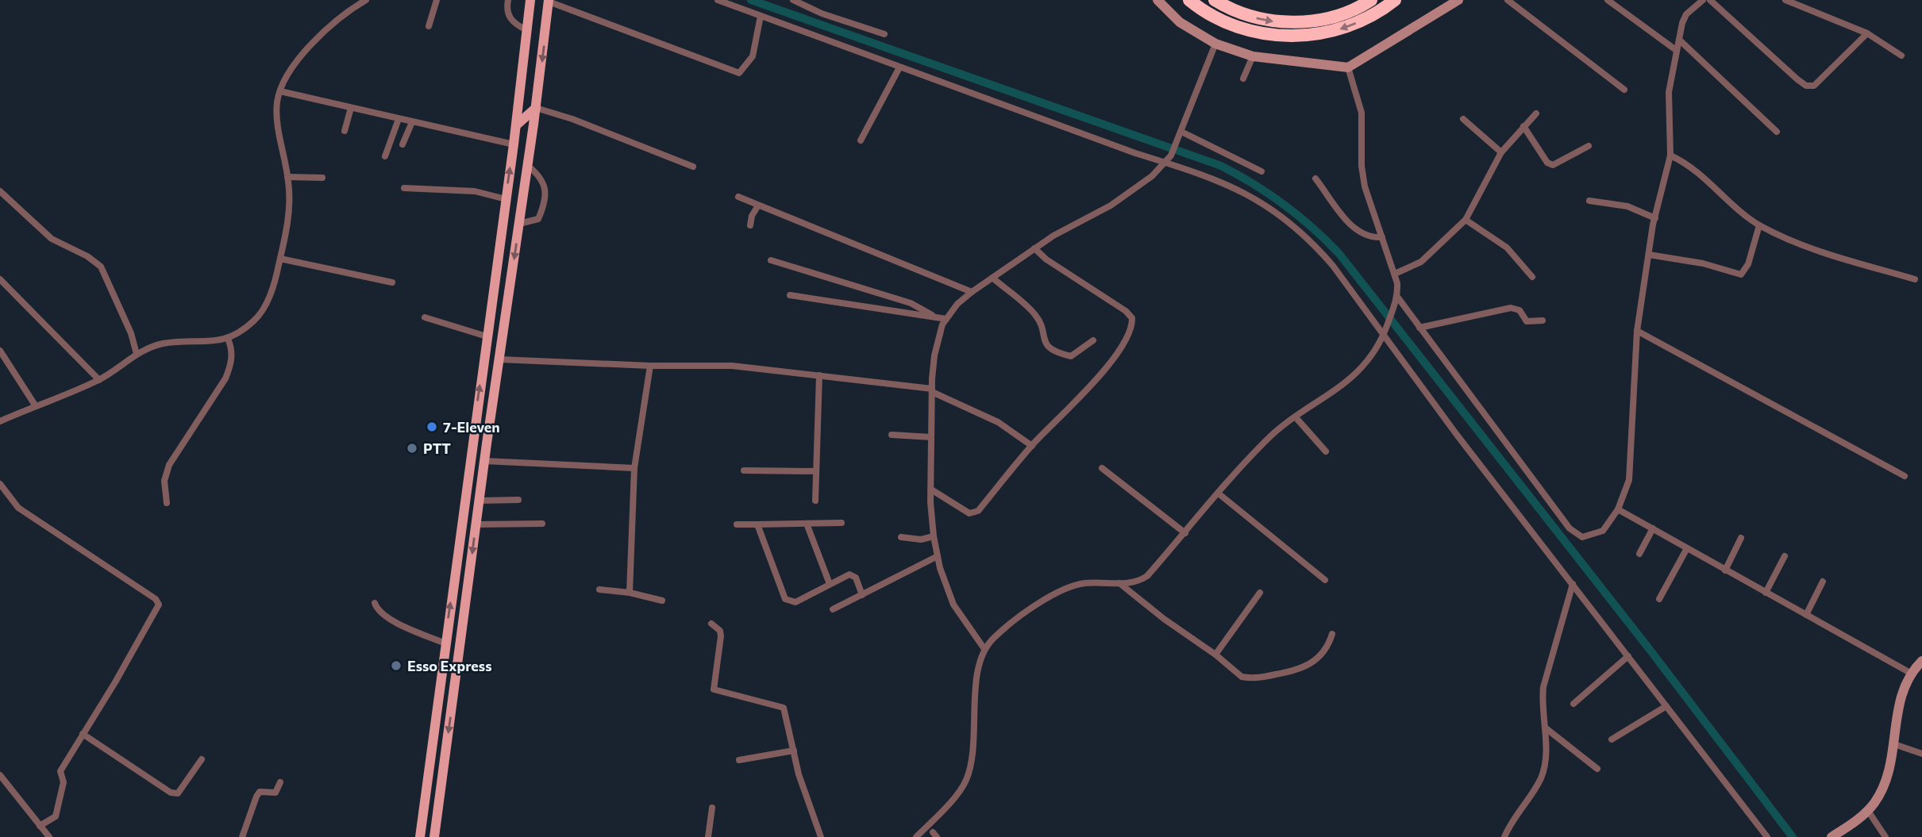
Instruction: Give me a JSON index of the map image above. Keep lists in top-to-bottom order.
{
  "places": ["7-Eleven", "PTT", "Esso Express"]
}
